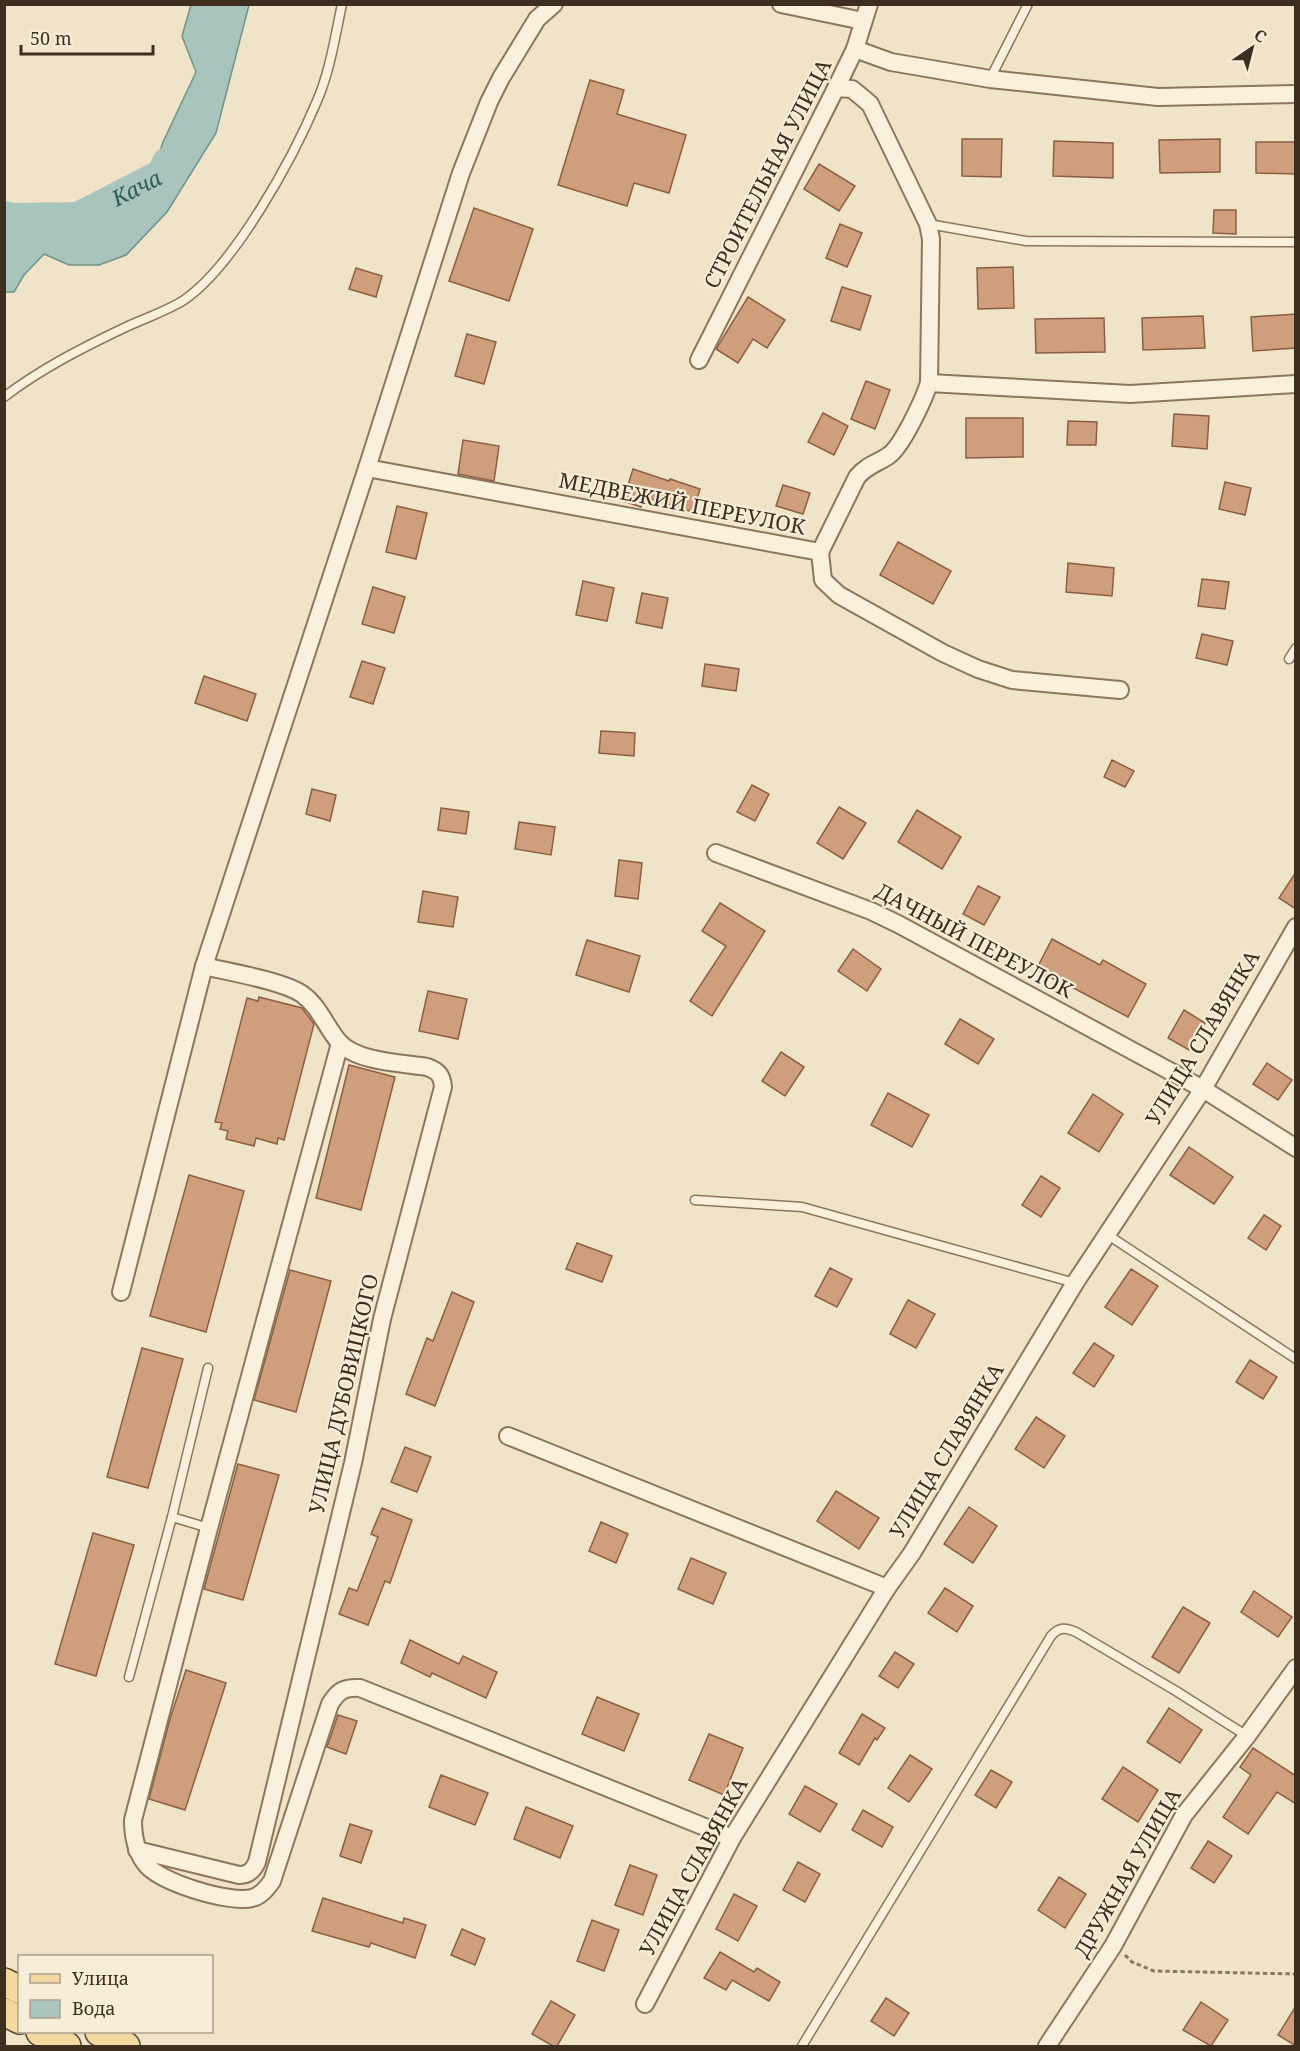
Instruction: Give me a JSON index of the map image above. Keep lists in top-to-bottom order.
{
  "streets": {
    "street": [
      "СТРОИТЕЛЬНАЯ УЛИЦА",
      "МЕДВЕЖИЙ ПЕРЕУЛОК",
      "ДАЧНЫЙ ПЕРЕУЛОК",
      "УЛИЦА СЛАВЯНКА",
      "УЛИЦА ДУБОВИЦКОГО",
      "ДРУЖНАЯ УЛИЦА"
    ]
  },
  "crossings": [
    ["ДАЧНЫЙ ПЕРЕУЛОК", "УЛИЦА СЛАВЯНКА"]
  ],
  "water": ["Кача"],
  "legend": ["Улица", "Вода"],
  "scale_bar": "50 m",
  "north": "top right"
}
